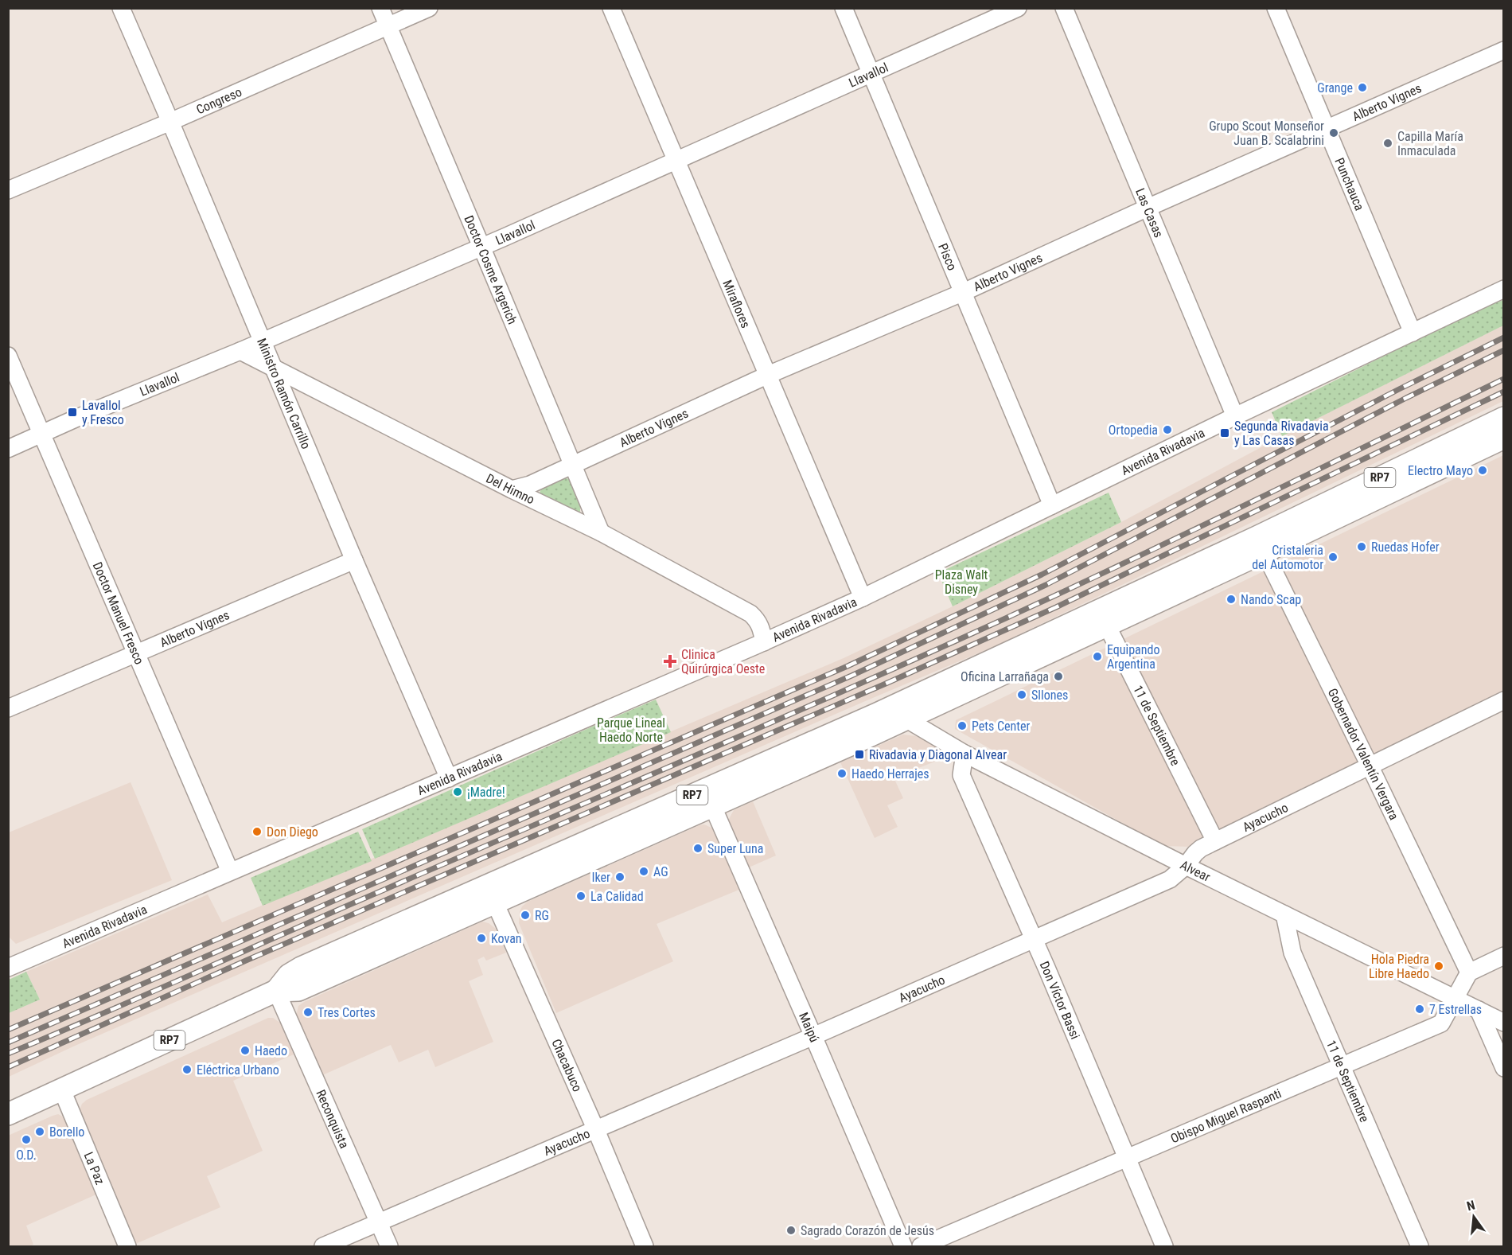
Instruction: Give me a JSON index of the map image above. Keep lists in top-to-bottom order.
{
  "streets": {
    "main road": ["RP7"],
    "street": [
      "Llavallol",
      "Congreso",
      "Alberto Vignes",
      "Punchauca",
      "Las Casas",
      "Pisco",
      "Doctor Cosme Argerich",
      "Miraflores",
      "Ministro Ramón Carrillo",
      "Avenida Rivadavia",
      "Del Himno",
      "Doctor Manuel Fresco",
      "11 de Septiembre",
      "Gobernador Valentín Vergara",
      "Ayacucho",
      "Alvear",
      "Don Víctor Bassi",
      "Maipú",
      "Chacabuco",
      "Obispo Miguel Raspanti",
      "Reconquista",
      "La Paz"
    ]
  },
  "crossings": [
    ["Llavallol", "Pisco"],
    ["Llavallol", "Doctor Cosme Argerich"],
    ["Llavallol", "Miraflores"],
    ["Llavallol", "Ministro Ramón Carrillo"],
    ["Llavallol", "Del Himno"],
    ["Llavallol", "Doctor Manuel Fresco"],
    ["Congreso", "Doctor Cosme Argerich"],
    ["Congreso", "Ministro Ramón Carrillo"],
    ["Alberto Vignes", "Punchauca"],
    ["Alberto Vignes", "Las Casas"],
    ["Alberto Vignes", "Pisco"],
    ["Alberto Vignes", "Doctor Cosme Argerich"],
    ["Alberto Vignes", "Miraflores"],
    ["Alberto Vignes", "Ministro Ramón Carrillo"],
    ["Alberto Vignes", "Del Himno"],
    ["Alberto Vignes", "Doctor Manuel Fresco"],
    ["Punchauca", "Avenida Rivadavia"],
    ["Las Casas", "Avenida Rivadavia"],
    ["Pisco", "Avenida Rivadavia"],
    ["Doctor Cosme Argerich", "Del Himno"],
    ["Miraflores", "Avenida Rivadavia"],
    ["Ministro Ramón Carrillo", "Avenida Rivadavia"],
    ["Ministro Ramón Carrillo", "Del Himno"],
    ["Avenida Rivadavia", "Del Himno"],
    ["Avenida Rivadavia", "Doctor Manuel Fresco"],
    ["RP7", "11 de Septiembre"],
    ["RP7", "Gobernador Valentín Vergara"],
    ["RP7", "Alvear"],
    ["RP7", "Maipú"],
    ["RP7", "Chacabuco"],
    ["RP7", "Reconquista"],
    ["RP7", "La Paz"],
    ["11 de Septiembre", "Ayacucho"],
    ["11 de Septiembre", "Alvear"],
    ["11 de Septiembre", "Obispo Miguel Raspanti"],
    ["Gobernador Valentín Vergara", "Ayacucho"],
    ["Gobernador Valentín Vergara", "Obispo Miguel Raspanti"],
    ["Ayacucho", "Alvear"],
    ["Ayacucho", "Don Víctor Bassi"],
    ["Ayacucho", "Maipú"],
    ["Ayacucho", "Chacabuco"],
    ["Ayacucho", "Reconquista"],
    ["Alvear", "Don Víctor Bassi"],
    ["Alvear", "Obispo Miguel Raspanti"],
    ["Don Víctor Bassi", "Obispo Miguel Raspanti"]
  ],
  "parks": ["Plaza Walt Disney", "Parque Lineal Haedo Norte"],
  "places": {
    "other": [
      "Grange",
      "Grupo Scout Monseñor Juan B. Scalabrini",
      "Capilla María Inmaculada",
      "Ortopedia",
      "Electro Mayo",
      "Ruedas Hofer",
      "Cristaleria del Automotor",
      "Nando Scap",
      "Equipando Argentina",
      "Oficina Larrañaga",
      "Sllones",
      "Pets Center",
      "Haedo Herrajes",
      "¡Madre!",
      "Don Diego",
      "Super Luna",
      "AG",
      "Iker",
      "La Calidad",
      "RG",
      "Kovan",
      "Hola Piedra Libre Haedo",
      "7 Estrellas",
      "Tres Cortes",
      "Haedo",
      "Eléctrica Urbano",
      "Borello",
      "O.D.",
      "Sagrado Corazón de Jesús"
    ],
    "transit": ["Lavallol y Fresco", "Segunda Rivadavia y Las Casas", "Rivadavia y Diagonal Alvear"],
    "health": ["Clinica Quirúrgica Oeste"]
  },
  "north": "top"
}
